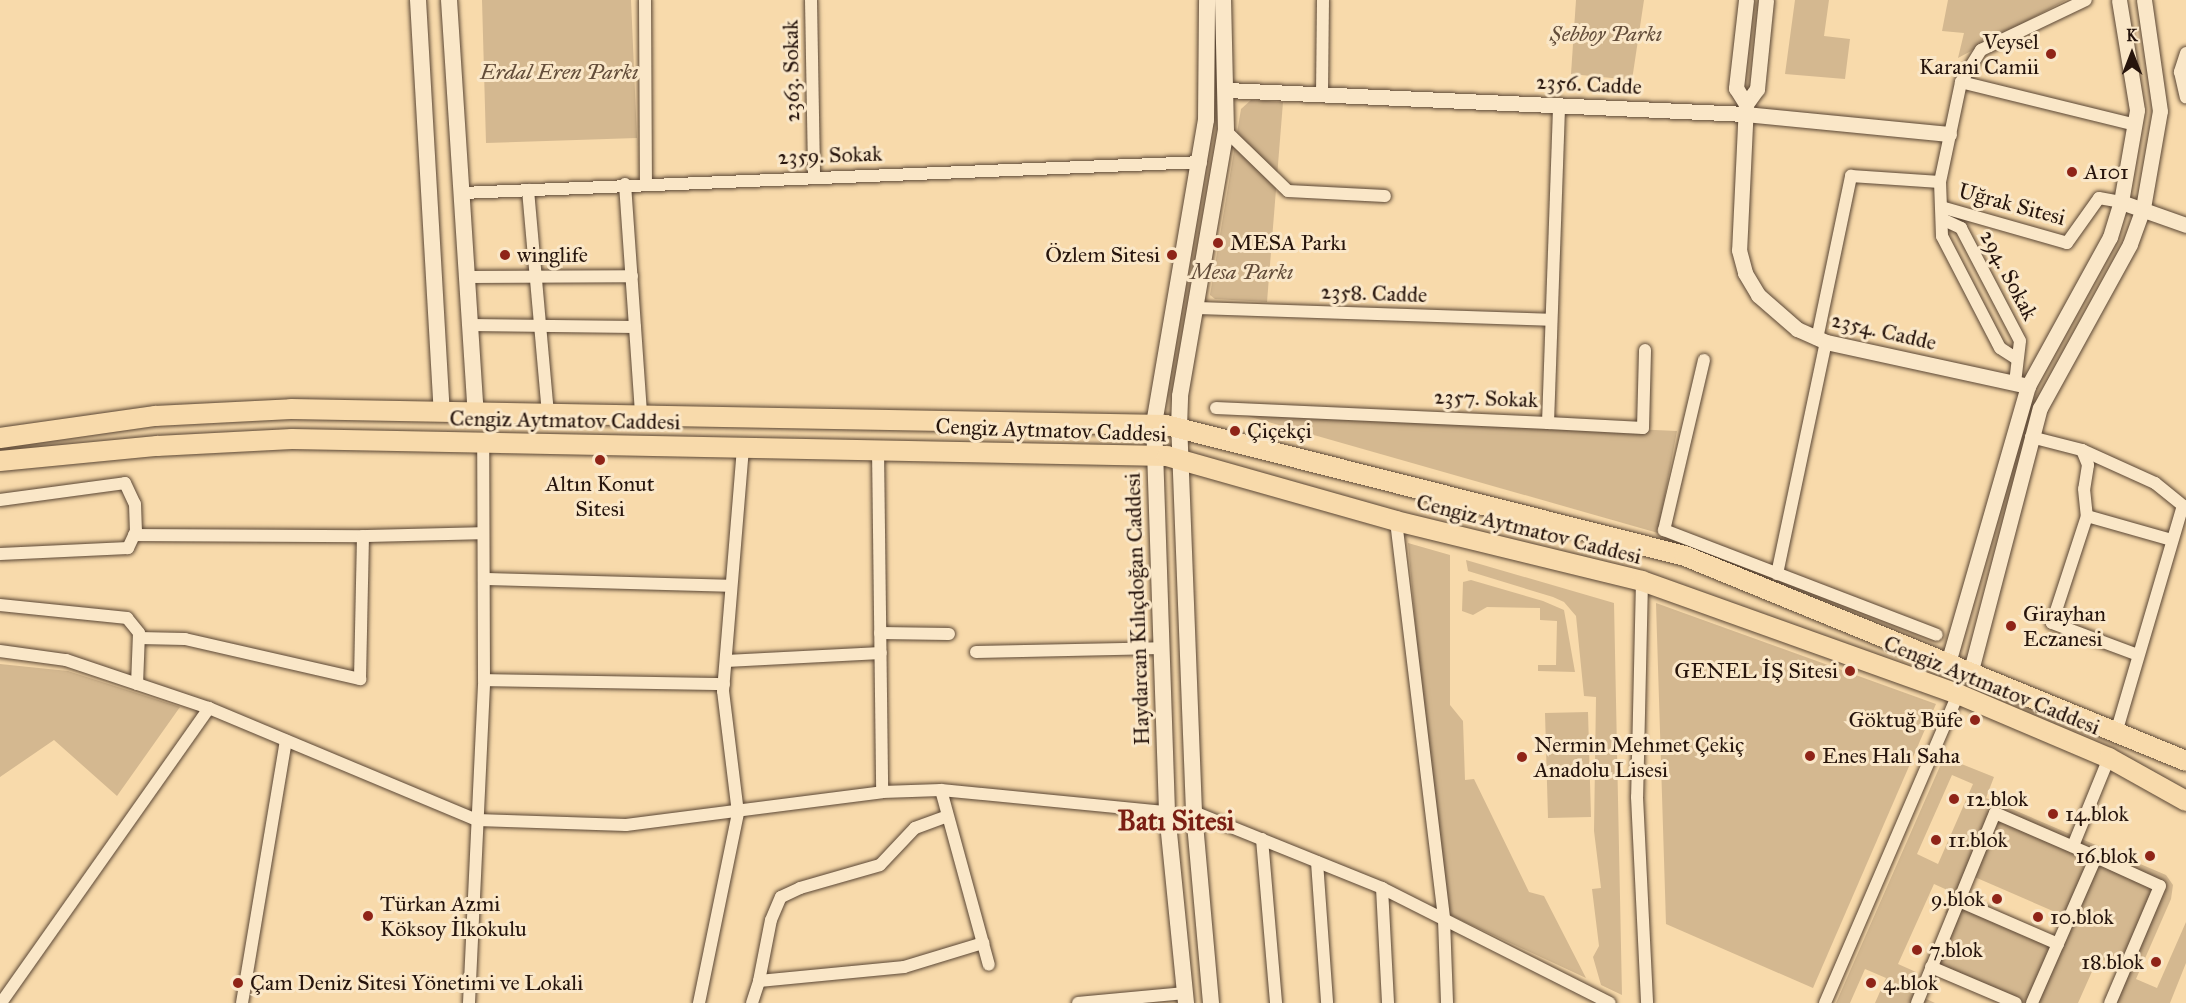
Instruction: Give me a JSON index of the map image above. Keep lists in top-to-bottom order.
{
  "streets": {
    "main road": ["Cengiz Aytmatov Caddesi", "Haydarcan Kılıçdoğan Caddesi"],
    "street": [
      "2363. Sokak",
      "2356. Cadde",
      "2359. Sokak",
      "Uğrak Sitesi",
      "294. Sokak",
      "2358. Cadde",
      "2354. Cadde",
      "2357. Sokak"
    ]
  },
  "crossings": [
    ["2363. Sokak", "2359. Sokak"],
    ["2356. Cadde", "294. Sokak"],
    ["2356. Cadde", "2354. Cadde"],
    ["2356. Cadde", "2357. Sokak"],
    ["2359. Sokak", "Haydarcan Kılıçdoğan Caddesi"],
    ["Uğrak Sitesi", "294. Sokak"],
    ["294. Sokak", "2354. Cadde"],
    ["2358. Cadde", "2357. Sokak"],
    ["Cengiz Aytmatov Caddesi", "Haydarcan Kılıçdoğan Caddesi"]
  ],
  "districts": ["Batı Sitesi"],
  "parks": ["Şebboy Parkı", "Erdal Eren Parkı", "Mesa Parkı"],
  "places": [
    "Veysel Karani Camii",
    "A101",
    "MESA Parkı",
    "winglife",
    "Özlem Sitesi",
    "Çiçekçi",
    "Altın Konut Sitesi",
    "Girayhan Eczanesi",
    "GENEL İŞ Sitesi",
    "Göktuğ Büfe",
    "Enes Halı Saha",
    "Nermin Mehmet Çekiç Anadolu Lisesi",
    "12.blok",
    "14.blok",
    "11.blok",
    "16.blok",
    "9.blok",
    "Türkan Azmi Köksoy İlkokulu",
    "10.blok",
    "7.blok",
    "18.blok",
    "Çam Deniz Sitesi Yönetimi ve Lokali",
    "4.blok"
  ],
  "north": "top"
}
